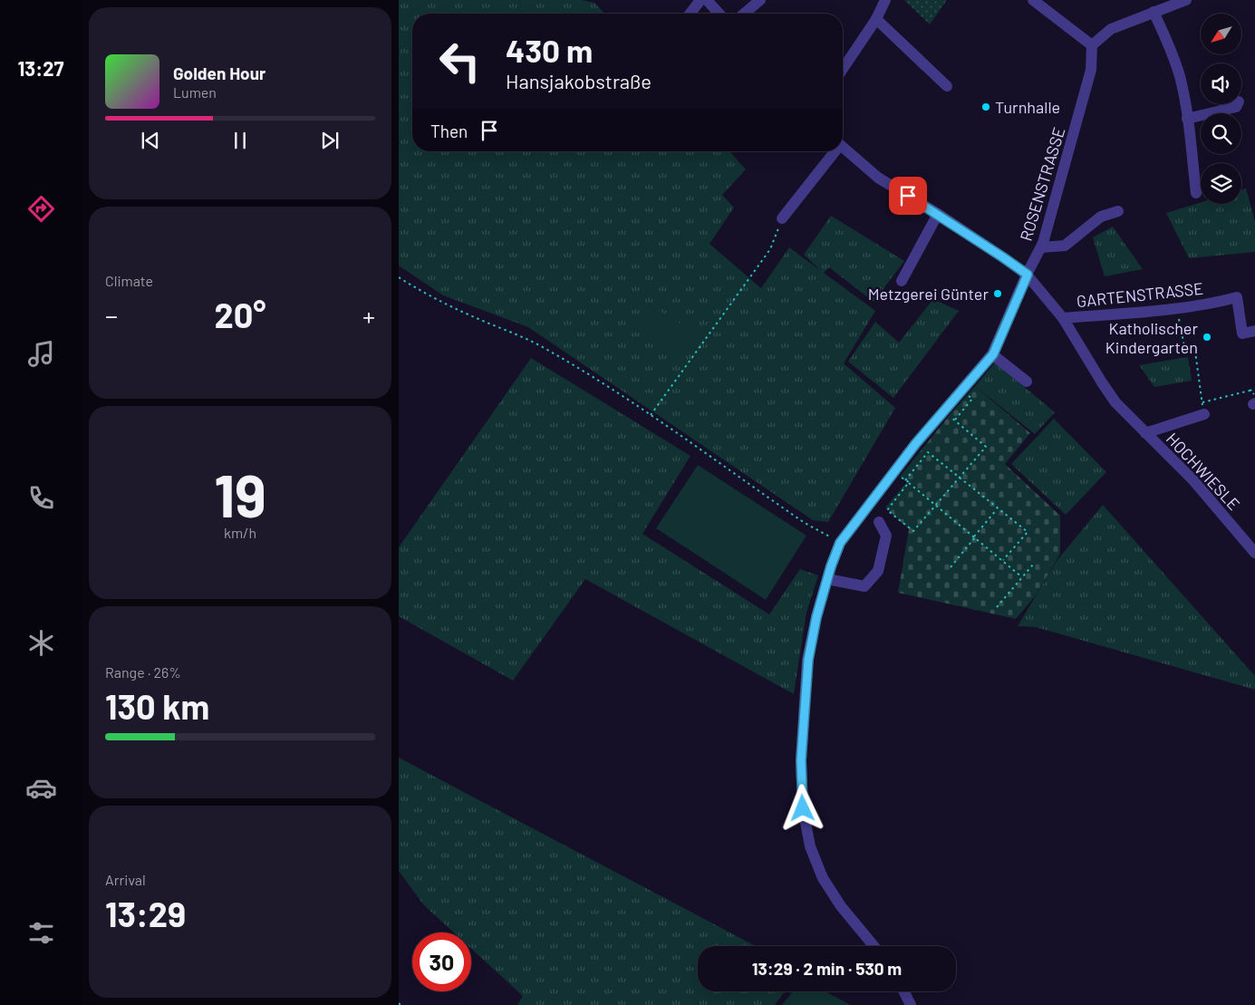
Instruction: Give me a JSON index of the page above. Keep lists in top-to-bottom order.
{
  "streets": {
    "street": ["ROSENSTRASSE", "GARTENSTRASSE", "HOCHWIESLE"]
  },
  "crossings": [
    ["ROSENSTRASSE", "HOCHWIESLE"],
    ["GARTENSTRASSE", "HOCHWIESLE"]
  ],
  "places": ["Turnhalle", "Metzgerei Günter", "Katholischer Kindergarten"],
  "north": "bottom left",
  "page": {
    "tabs": "13:27",
    "turn": ["430 m", "Hansjakobstraße"],
    "song": ["Golden Hour", "Lumen"],
    "then": "Then",
    "tile": [
      "Climate",
      ["19", "km/h"],
      ["Range · 26%", "130 km"],
      ["Arrival", "13:29"]
    ],
    "heat": ["−", "20°", "+"],
    "limit": "30",
    "trip": "13:29 · 2 min · 530 m"
  }
}
